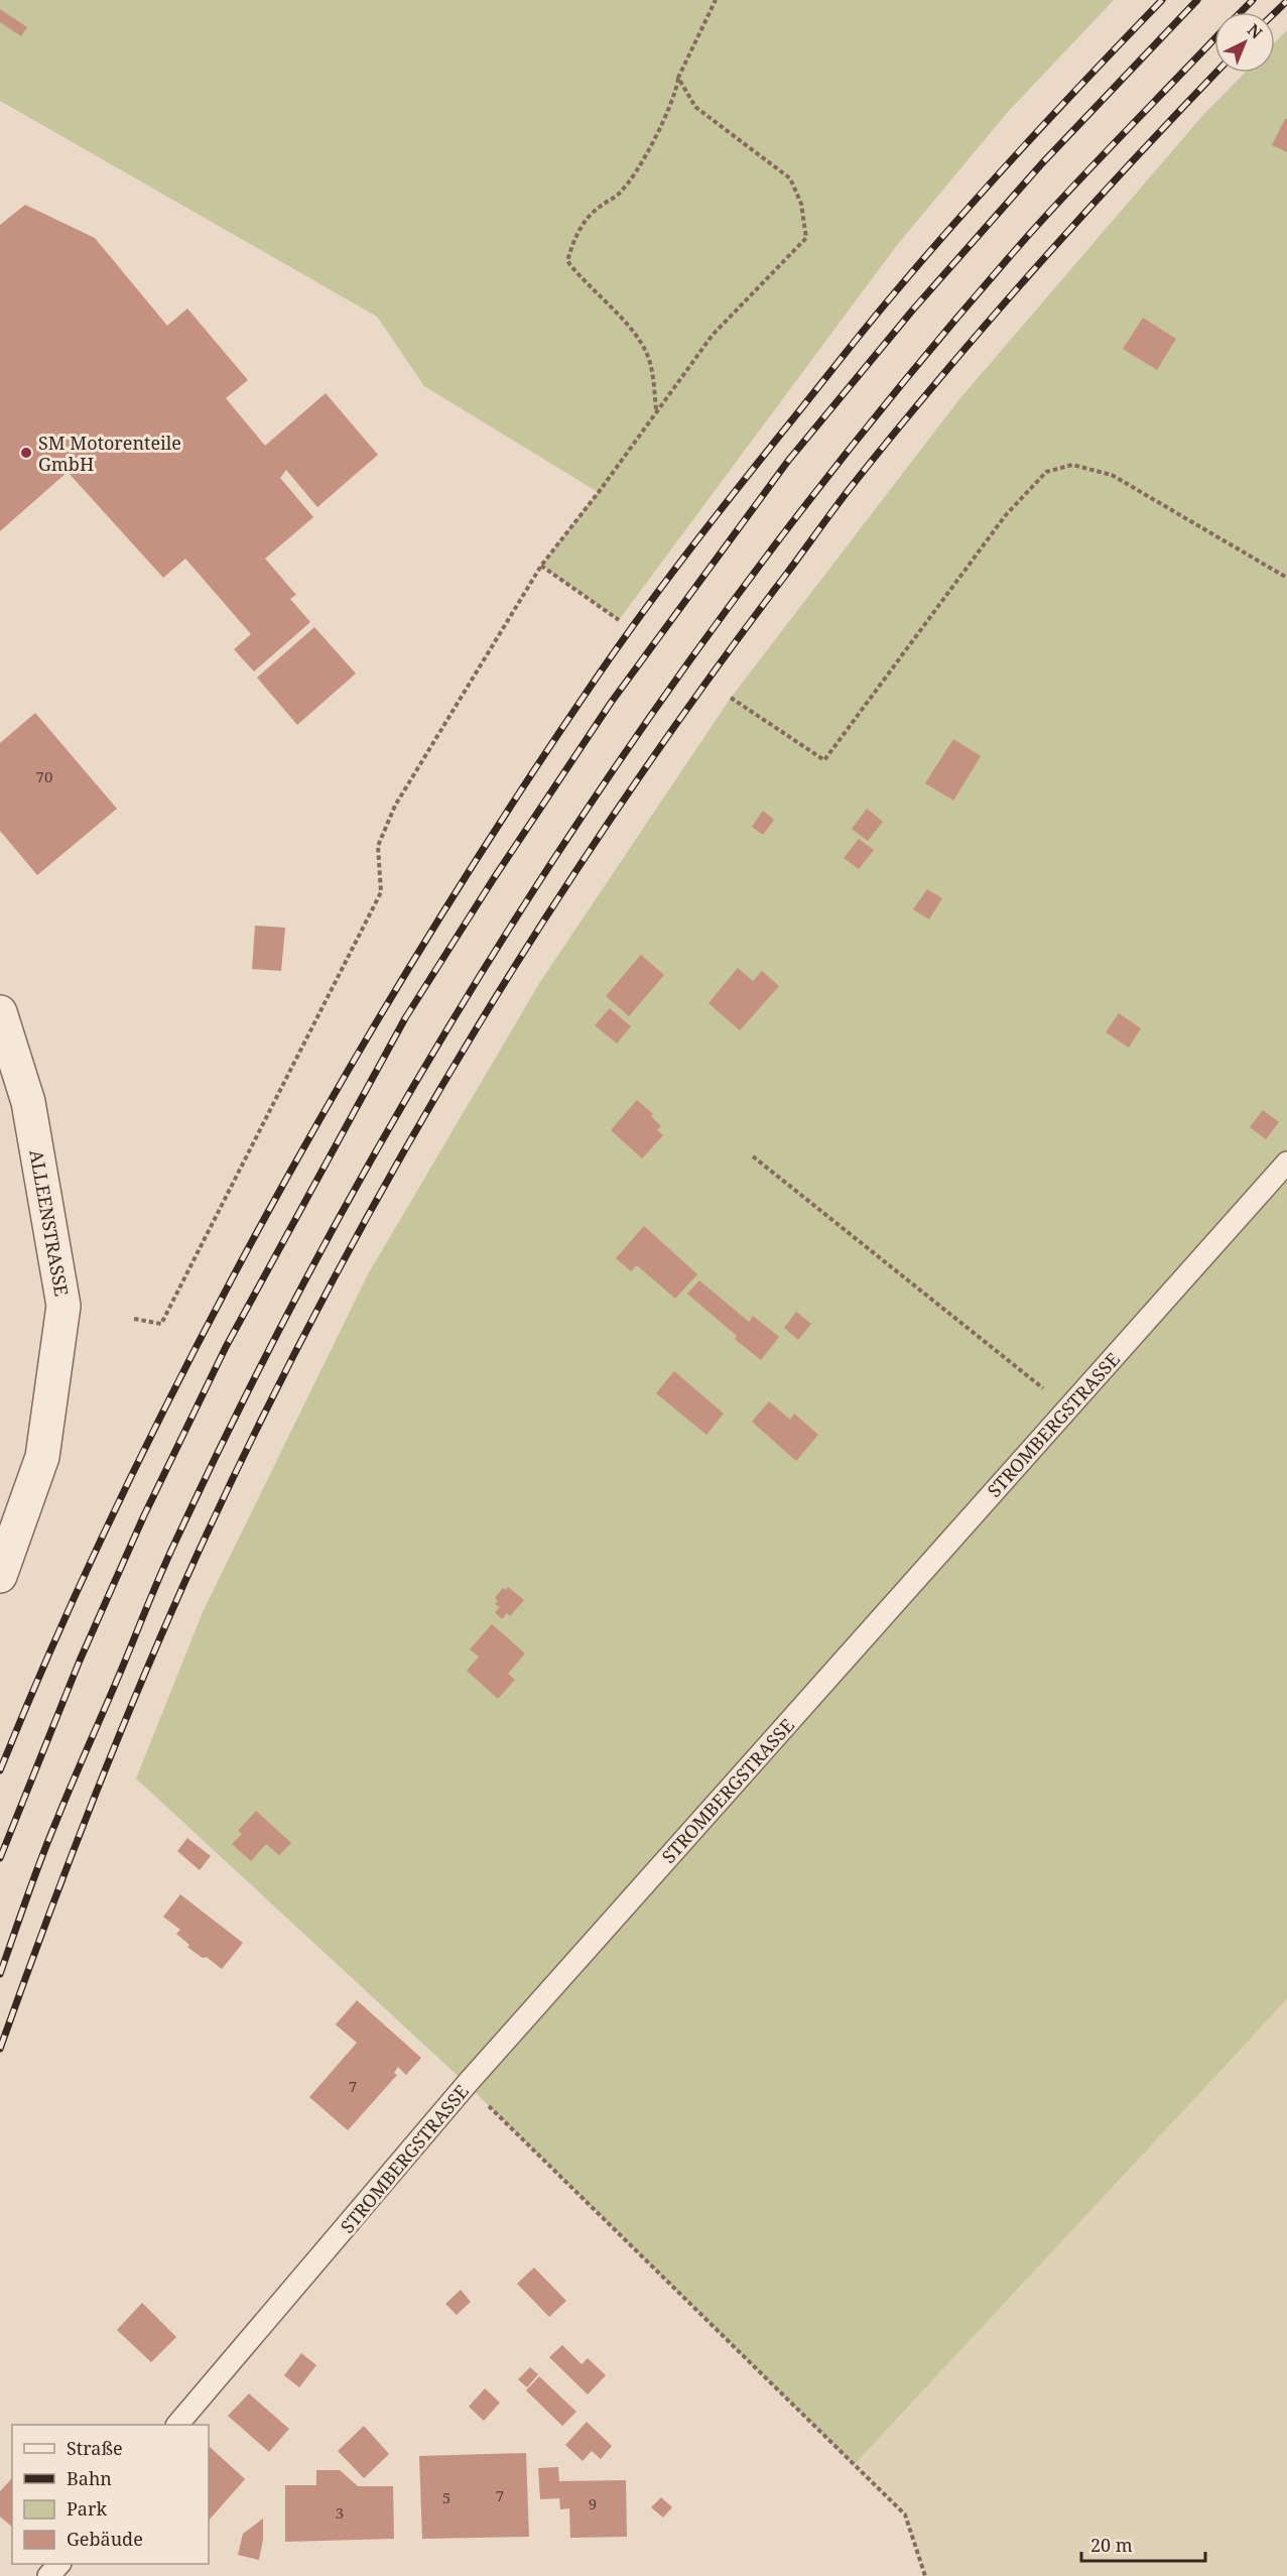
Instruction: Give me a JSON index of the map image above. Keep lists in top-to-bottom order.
{
  "streets": {
    "street": ["ALLEENSTRASSE"],
    "lane": ["STROMBERGSTRASSE"]
  },
  "places": ["SM Motorenteile GmbH"],
  "house_numbers": [
    "70",
    "7",
    "7",
    "5",
    "9",
    "3"
  ],
  "legend": [
    "Straße",
    "Bahn",
    "Park",
    "Gebäude"
  ],
  "scale_bar": "20 m",
  "north": "top right"
}
